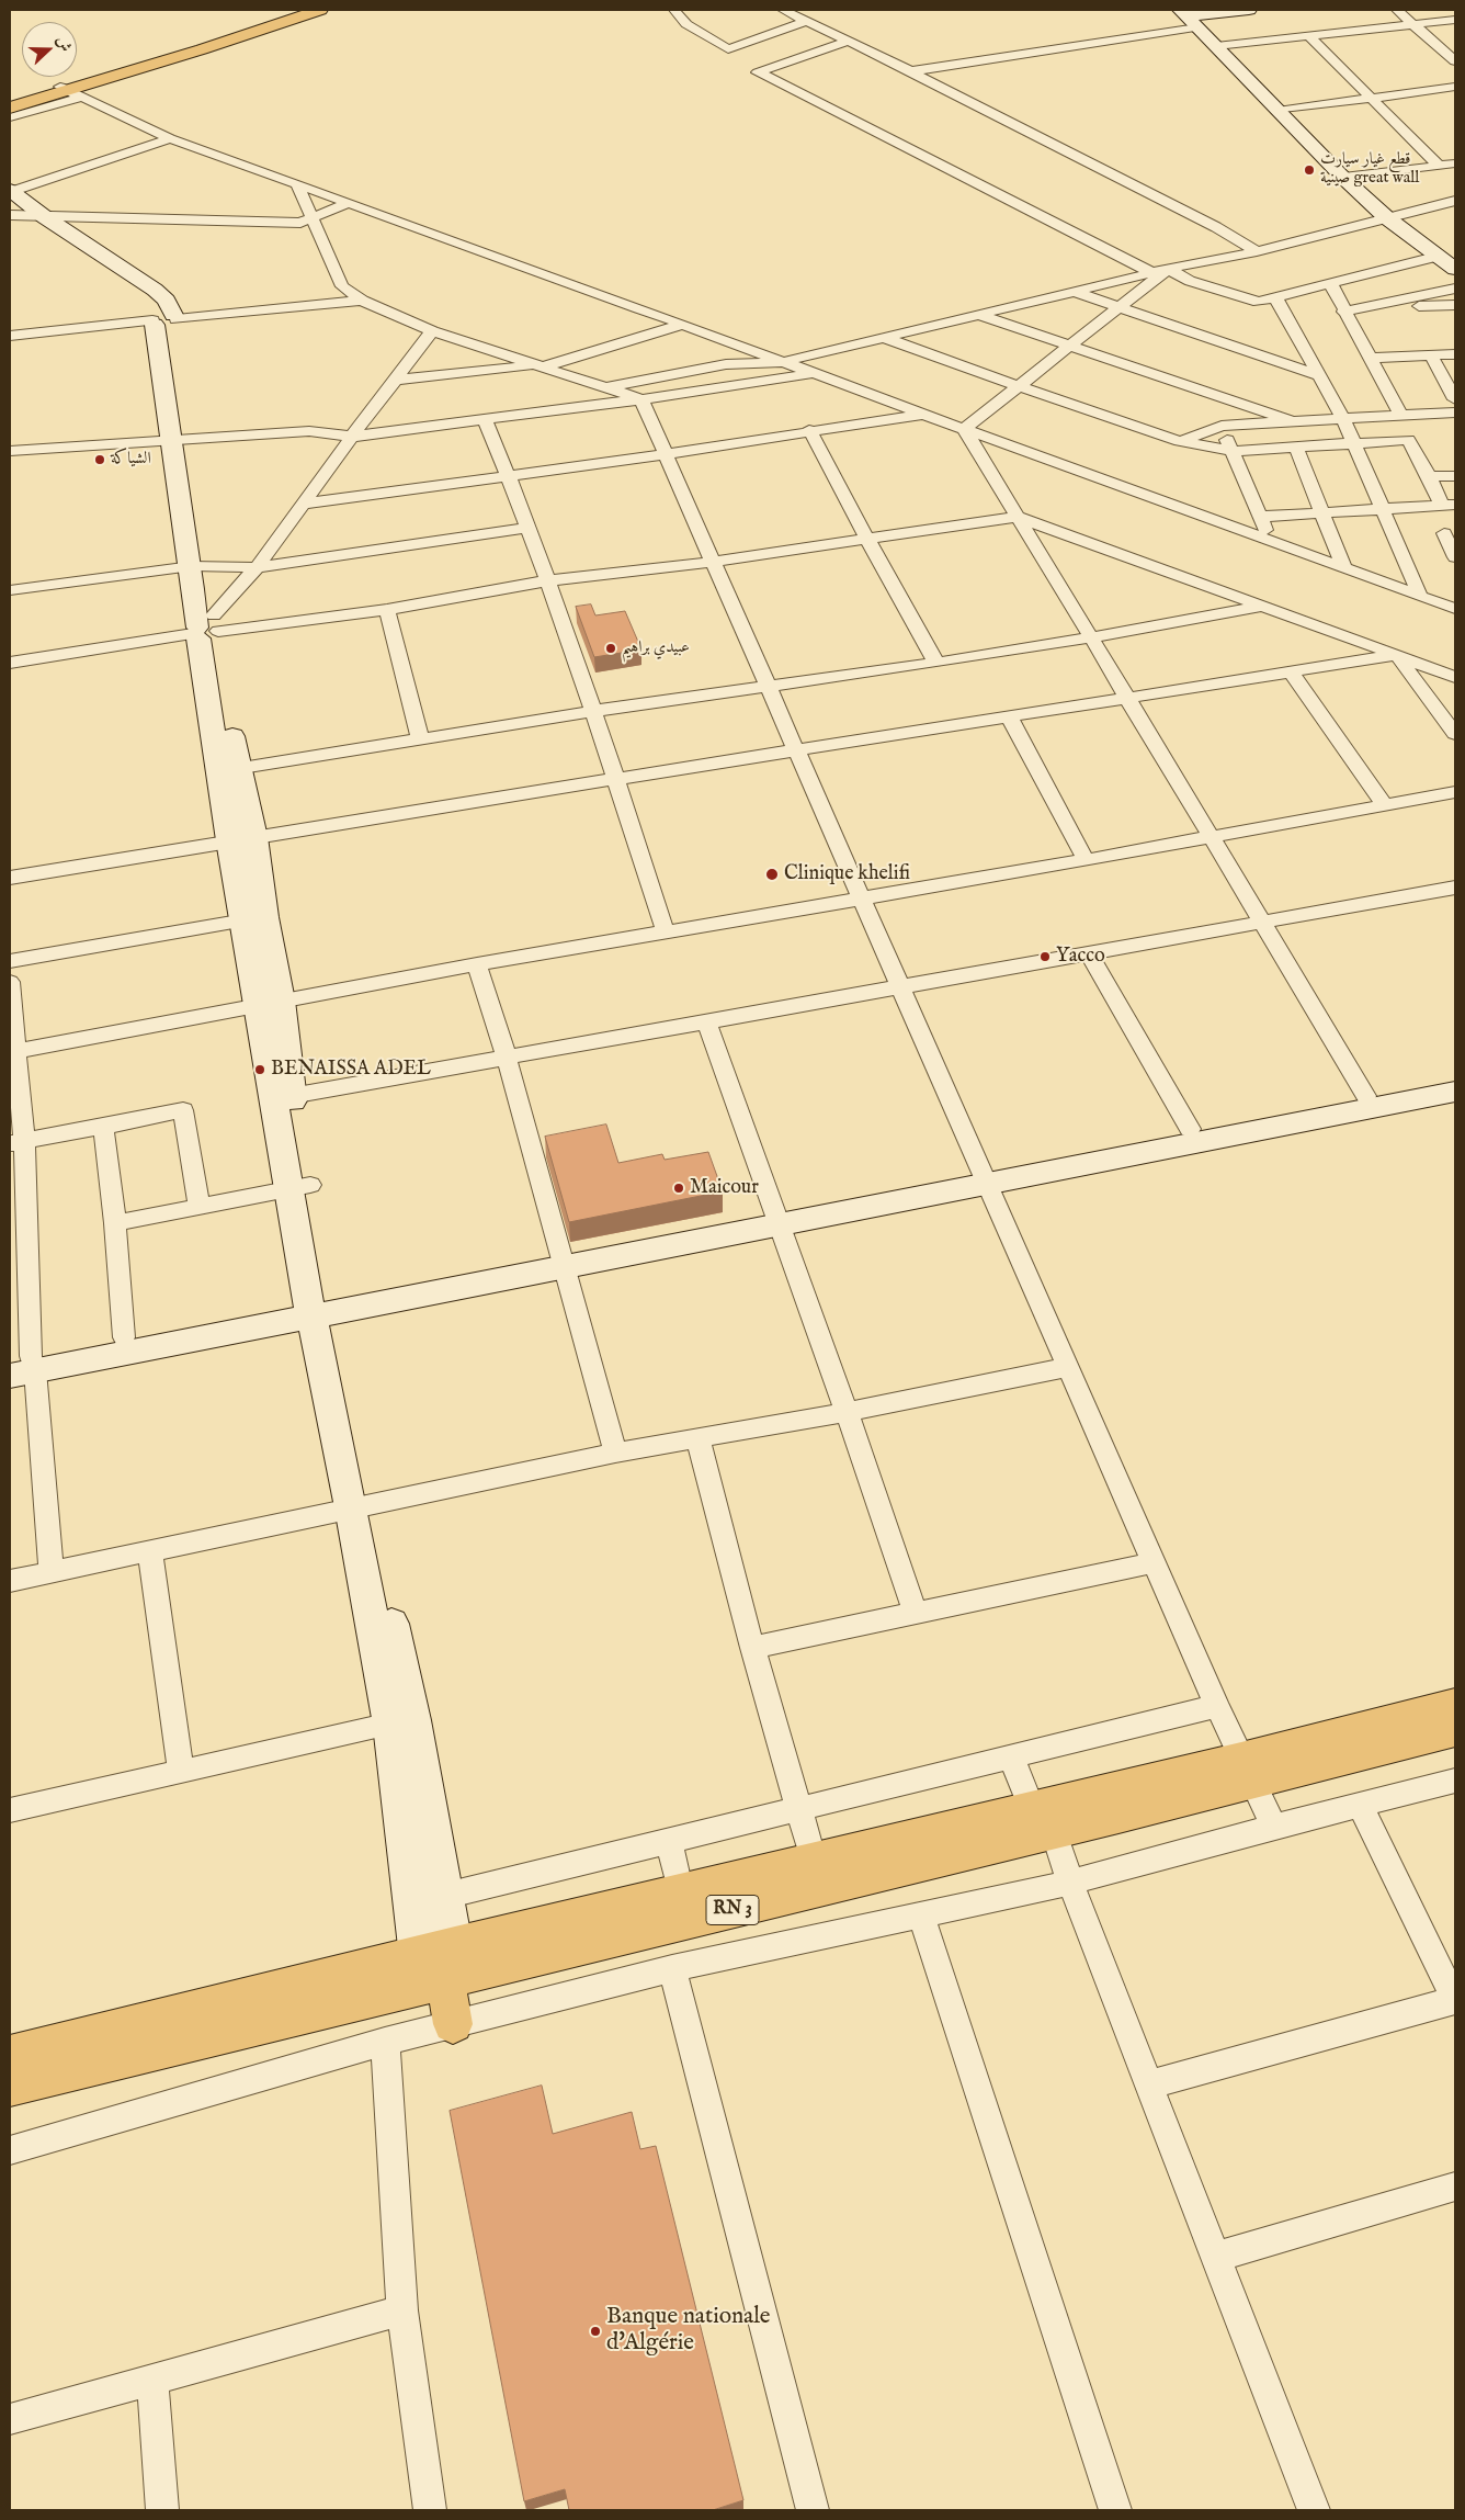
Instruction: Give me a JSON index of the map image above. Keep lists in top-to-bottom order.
{
  "streets": {
    "highway": ["RN 3"]
  },
  "places": [
    "قطع غيار سيارت صينية great wall",
    "الشياكة",
    "عبيدي براهيم",
    "Clinique khelifi",
    "Yacco",
    "BENAISSA ADEL",
    "Maicour",
    "Banque nationale d'Algérie"
  ],
  "north": "right"
}
